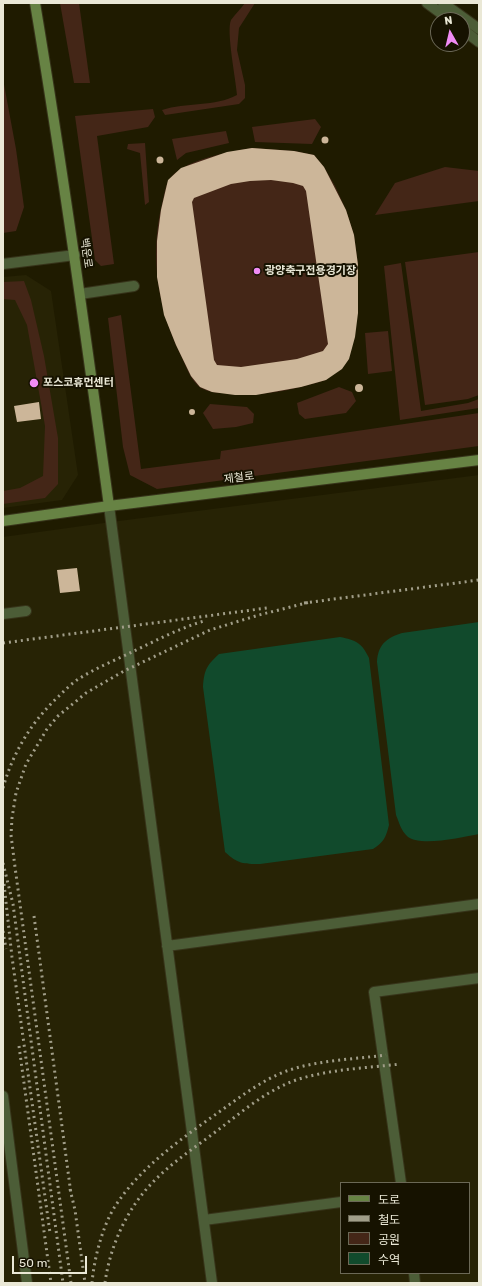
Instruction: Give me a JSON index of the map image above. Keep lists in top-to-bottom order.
{
  "streets": {
    "main road": ["백운로", "제철로"]
  },
  "crossings": [
    ["백운로", "제철로"]
  ],
  "places": ["광양축구전용경기장", "포스코휴먼센터"],
  "legend": [
    "도로",
    "철도",
    "공원",
    "수역"
  ],
  "scale_bar": "50 m",
  "north": "top"
}
